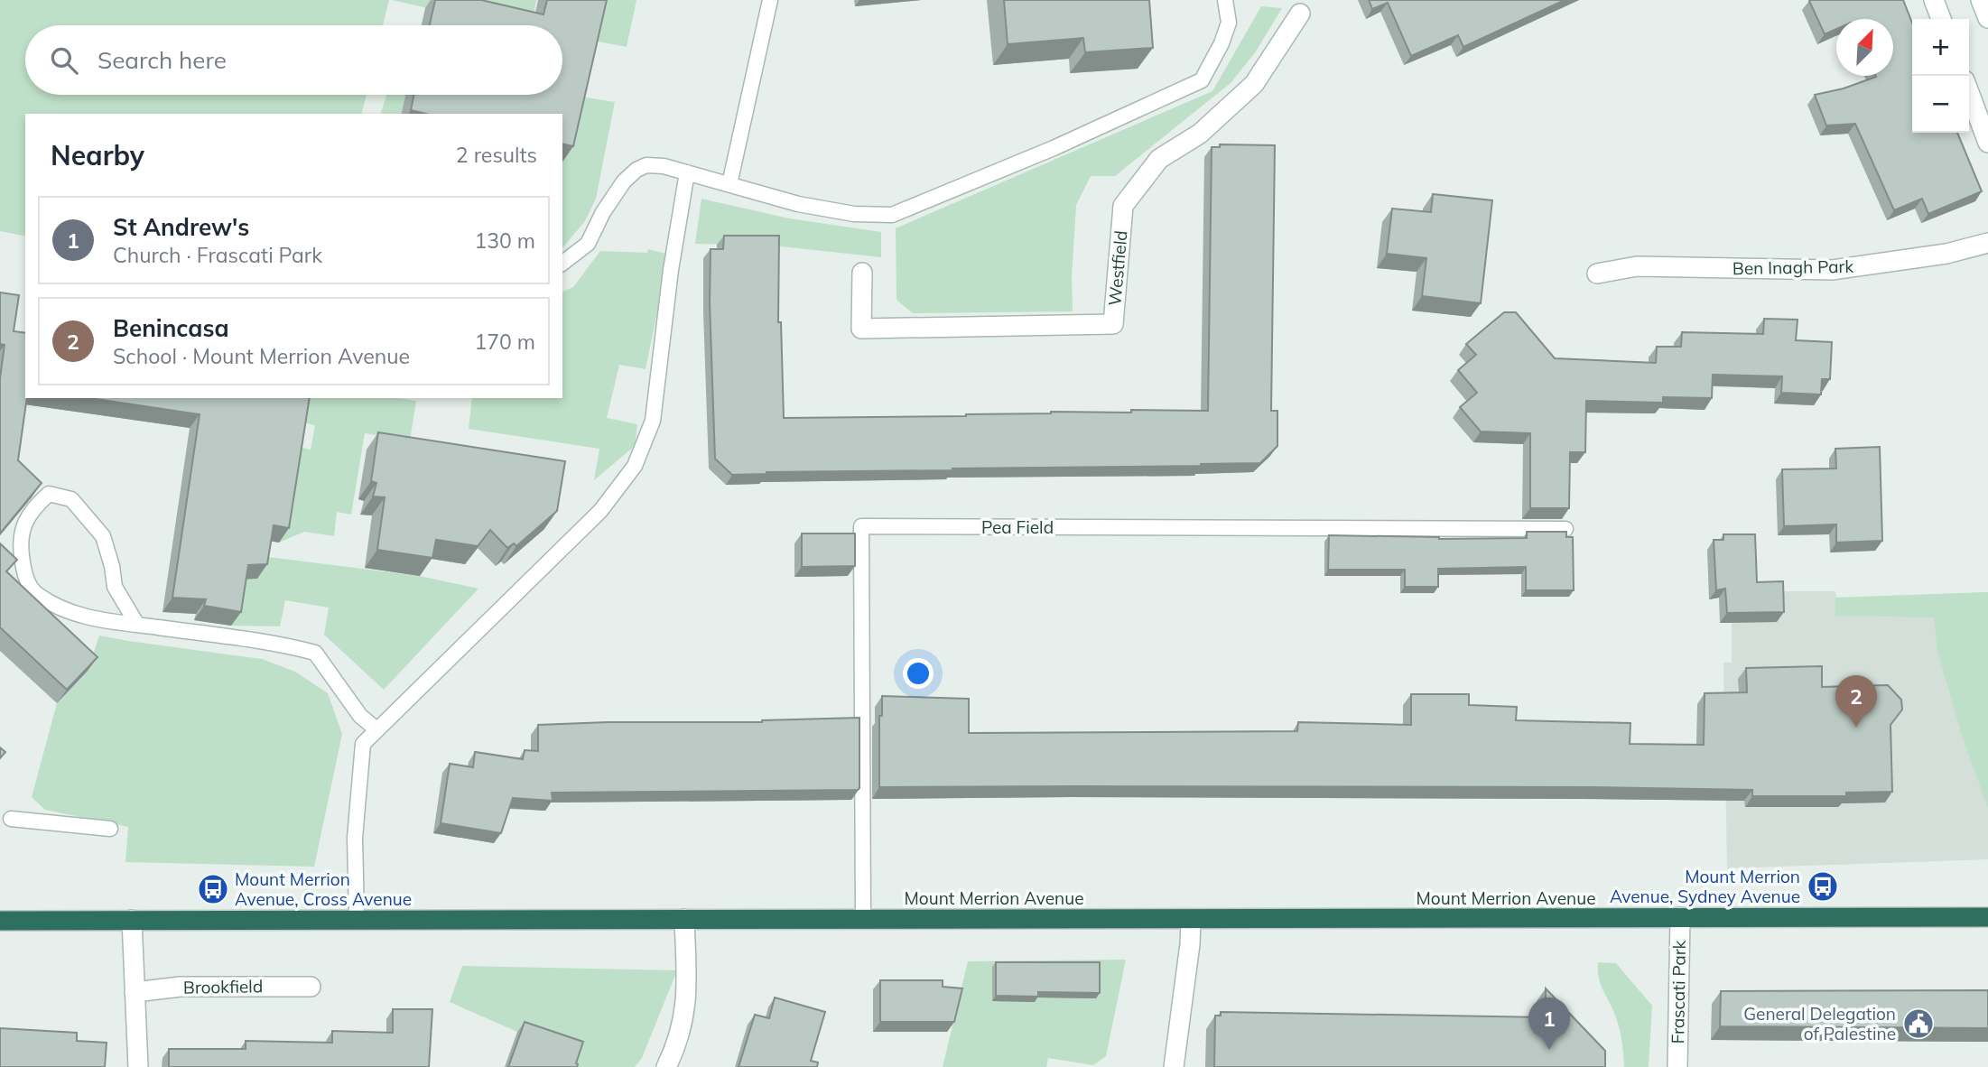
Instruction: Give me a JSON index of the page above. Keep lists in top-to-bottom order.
{
  "streets": {
    "highway": ["Mount Merrion Avenue"],
    "street": [
      "Ben Inagh Park",
      "Westfield",
      "Brookfield",
      "Frascati Park"
    ],
    "lane": ["Pea Field"]
  },
  "crossings": [
    ["Pea Field", "Mount Merrion Avenue"],
    ["Mount Merrion Avenue", "Frascati Park"]
  ],
  "places": {
    "bus stop": ["Mount Merrion Avenue, Sydney Avenue", "Mount Merrion Avenue, Cross Avenue"],
    "public building": ["General Delegation of Palestine"]
  },
  "north": "top right",
  "page": {
    "map_buttons": ["+", "−"],
    "search": "Search here",
    "heading": ["Nearby", "2 results"],
    "list": [
      {
        "mark": "1",
        "name": "St Andrew's",
        "note": "Church · Frascati Park",
        "value": "130 m"
      },
      {
        "mark": "2",
        "name": "Benincasa",
        "note": "School · Mount Merrion Avenue",
        "value": "170 m"
      }
    ],
    "pins": ["2", "1"]
  }
}
